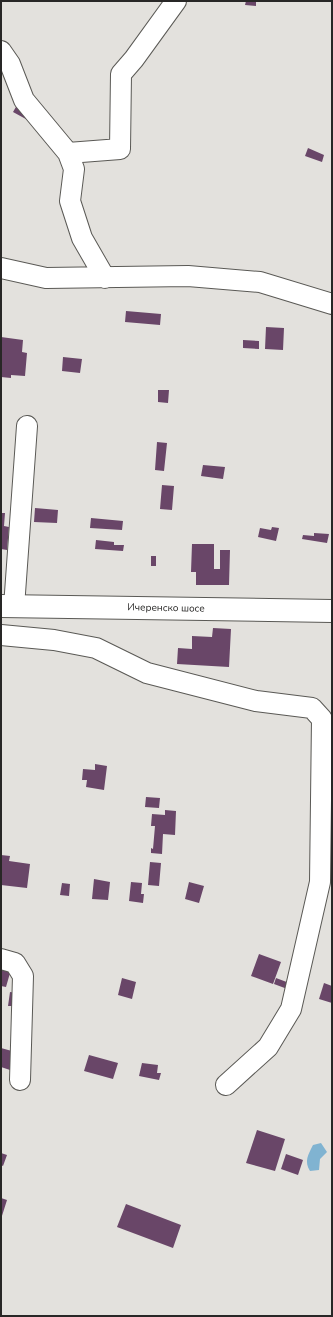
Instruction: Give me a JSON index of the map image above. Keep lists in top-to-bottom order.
{
  "streets": {
    "street": ["Ичеренско шосе"]
  }
}
